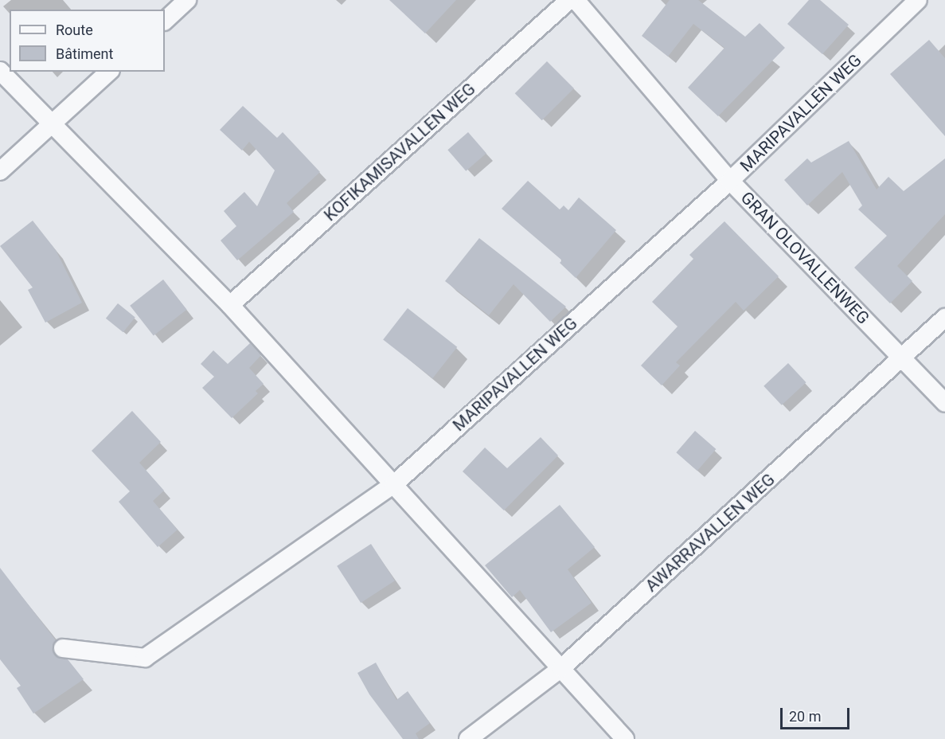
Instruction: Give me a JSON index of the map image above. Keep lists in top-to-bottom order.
{
  "streets": {
    "street": [
      "MARIPAVALLEN WEG",
      "KOFIKAMISAVALLEN WEG",
      "GRAN OLOVALLENWEG",
      "AWARRAVALLEN WEG"
    ]
  },
  "crossings": [
    ["MARIPAVALLEN WEG", "GRAN OLOVALLENWEG"],
    ["GRAN OLOVALLENWEG", "AWARRAVALLEN WEG"]
  ],
  "legend": ["Route", "Bâtiment"],
  "scale_bar": "20 m"
}
